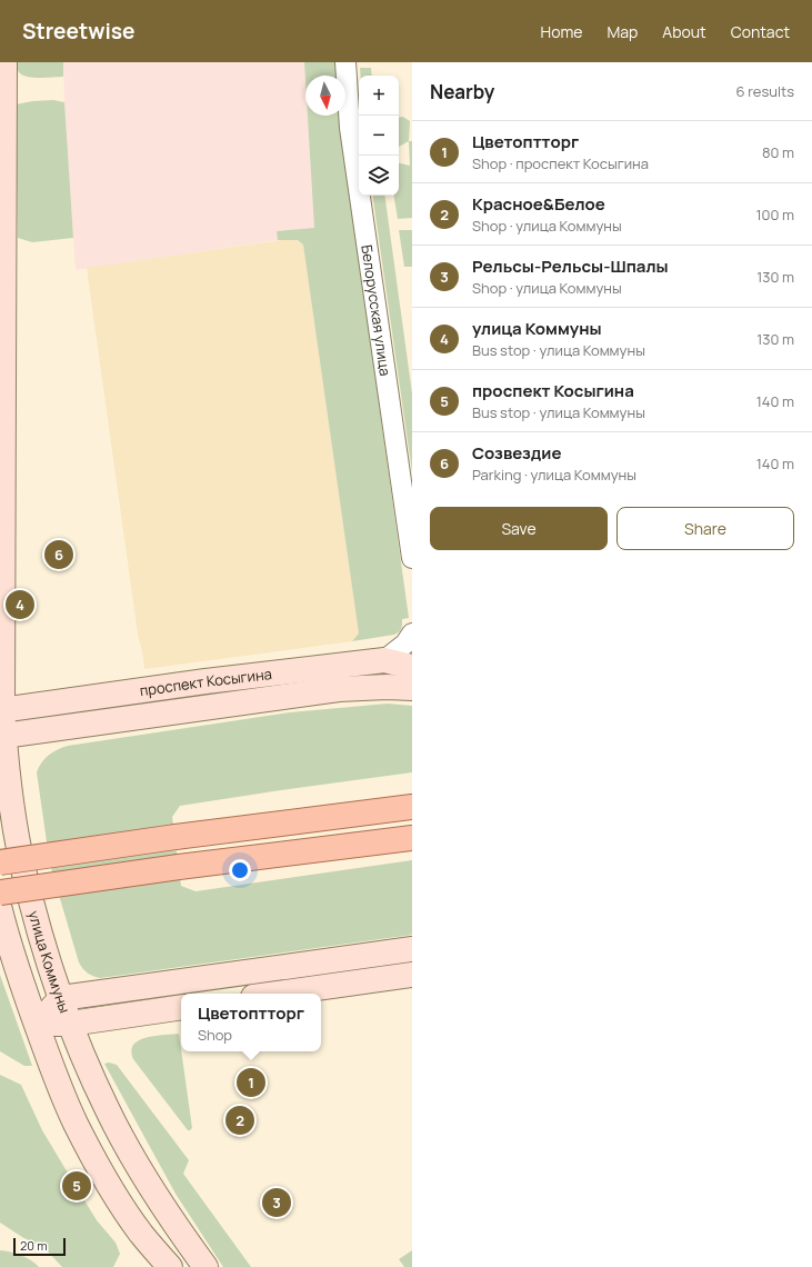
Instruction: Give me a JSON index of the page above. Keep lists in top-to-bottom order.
{
  "streets": {
    "main road": ["проспект Косыгина", "улица Коммуны"],
    "street": ["Белорусская улица"]
  },
  "crossings": [
    ["проспект Косыгина", "улица Коммуны"]
  ],
  "scale_bar": "20 m",
  "north": "bottom",
  "page": {
    "header": "Streetwise",
    "nav": [
      "Home",
      "Map",
      "About",
      "Contact"
    ],
    "heading": ["Nearby", "6 results"],
    "map_buttons": ["+", "−"],
    "list": [
      {
        "mark": "1",
        "name": "Цветоптторг",
        "note": "Shop · проспект Косыгина",
        "value": "80 m"
      },
      {
        "mark": "2",
        "name": "Красное&Белое",
        "note": "Shop · улица Коммуны",
        "value": "100 m"
      },
      {
        "mark": "3",
        "name": "Рельсы-Рельсы-Шпалы",
        "note": "Shop · улица Коммуны",
        "value": "130 m"
      },
      {
        "mark": "4",
        "name": "улица Коммуны",
        "note": "Bus stop · улица Коммуны",
        "value": "130 m"
      },
      {
        "mark": "5",
        "name": "проспект Косыгина",
        "note": "Bus stop · улица Коммуны",
        "value": "140 m"
      },
      {
        "mark": "6",
        "name": "Созвездие",
        "note": "Parking · улица Коммуны",
        "value": "140 m"
      }
    ],
    "buttons": ["Save", "Share"],
    "pins": [
      "6",
      "4",
      "1",
      "2",
      "5",
      "3"
    ],
    "popup": ["Цветоптторг", "Shop"],
    "scale": "20 m"
  }
}
